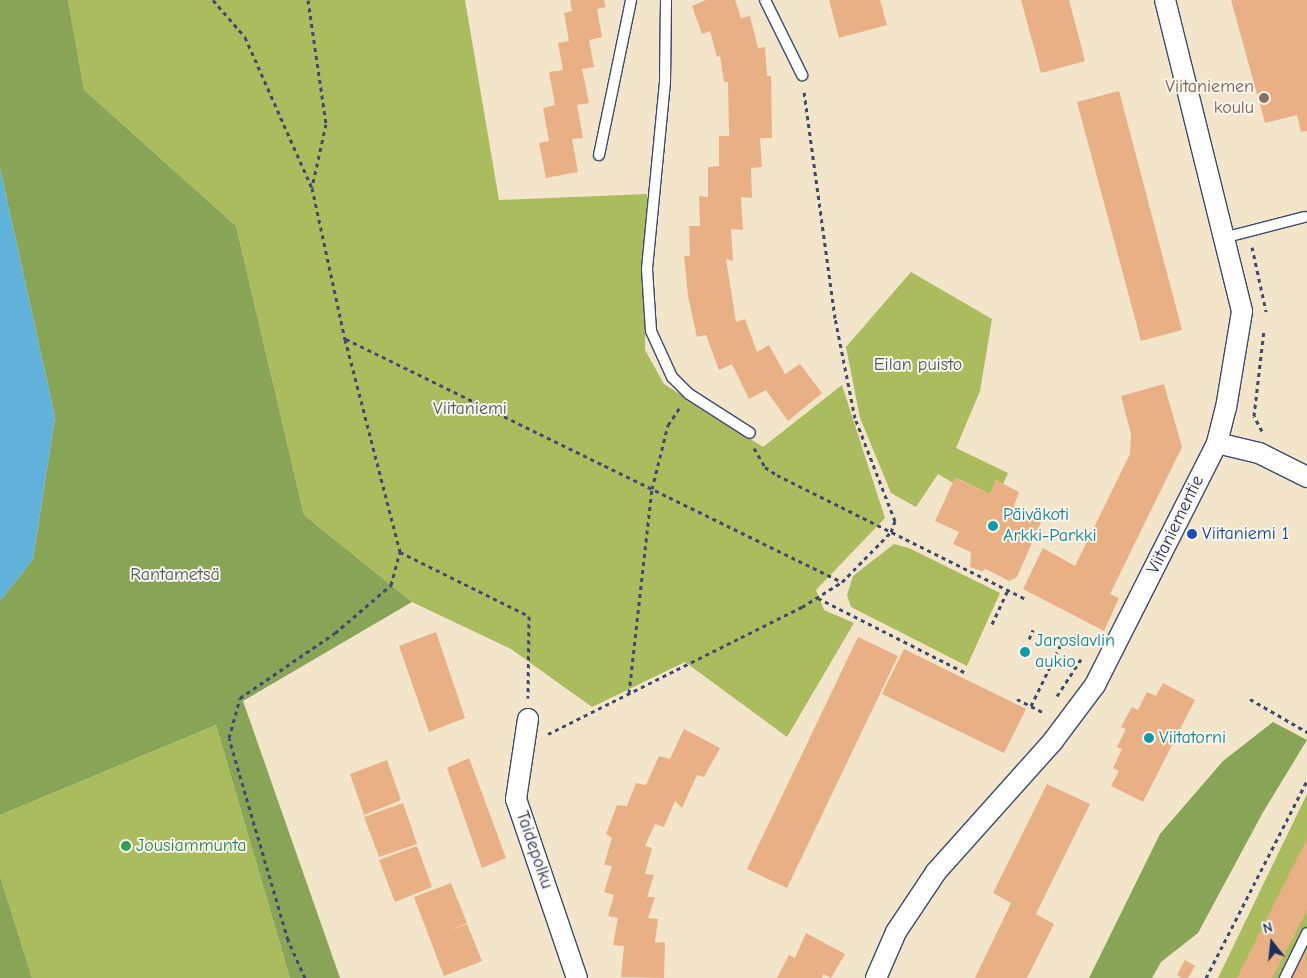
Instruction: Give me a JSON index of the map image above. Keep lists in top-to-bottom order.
{
  "streets": {
    "street": ["Viitaniementie", "Taidepolku"]
  },
  "parks": ["Eilan puisto", "Viitaniemi", "Rantametsä"],
  "places": [
    "Viitaniemen koulu",
    "Päiväkoti Arkki-Parkki",
    "Viitaniemi 1",
    "Jaroslavlin aukio",
    "Viitatorni",
    "Jousiammunta"
  ],
  "north": "top"
}
